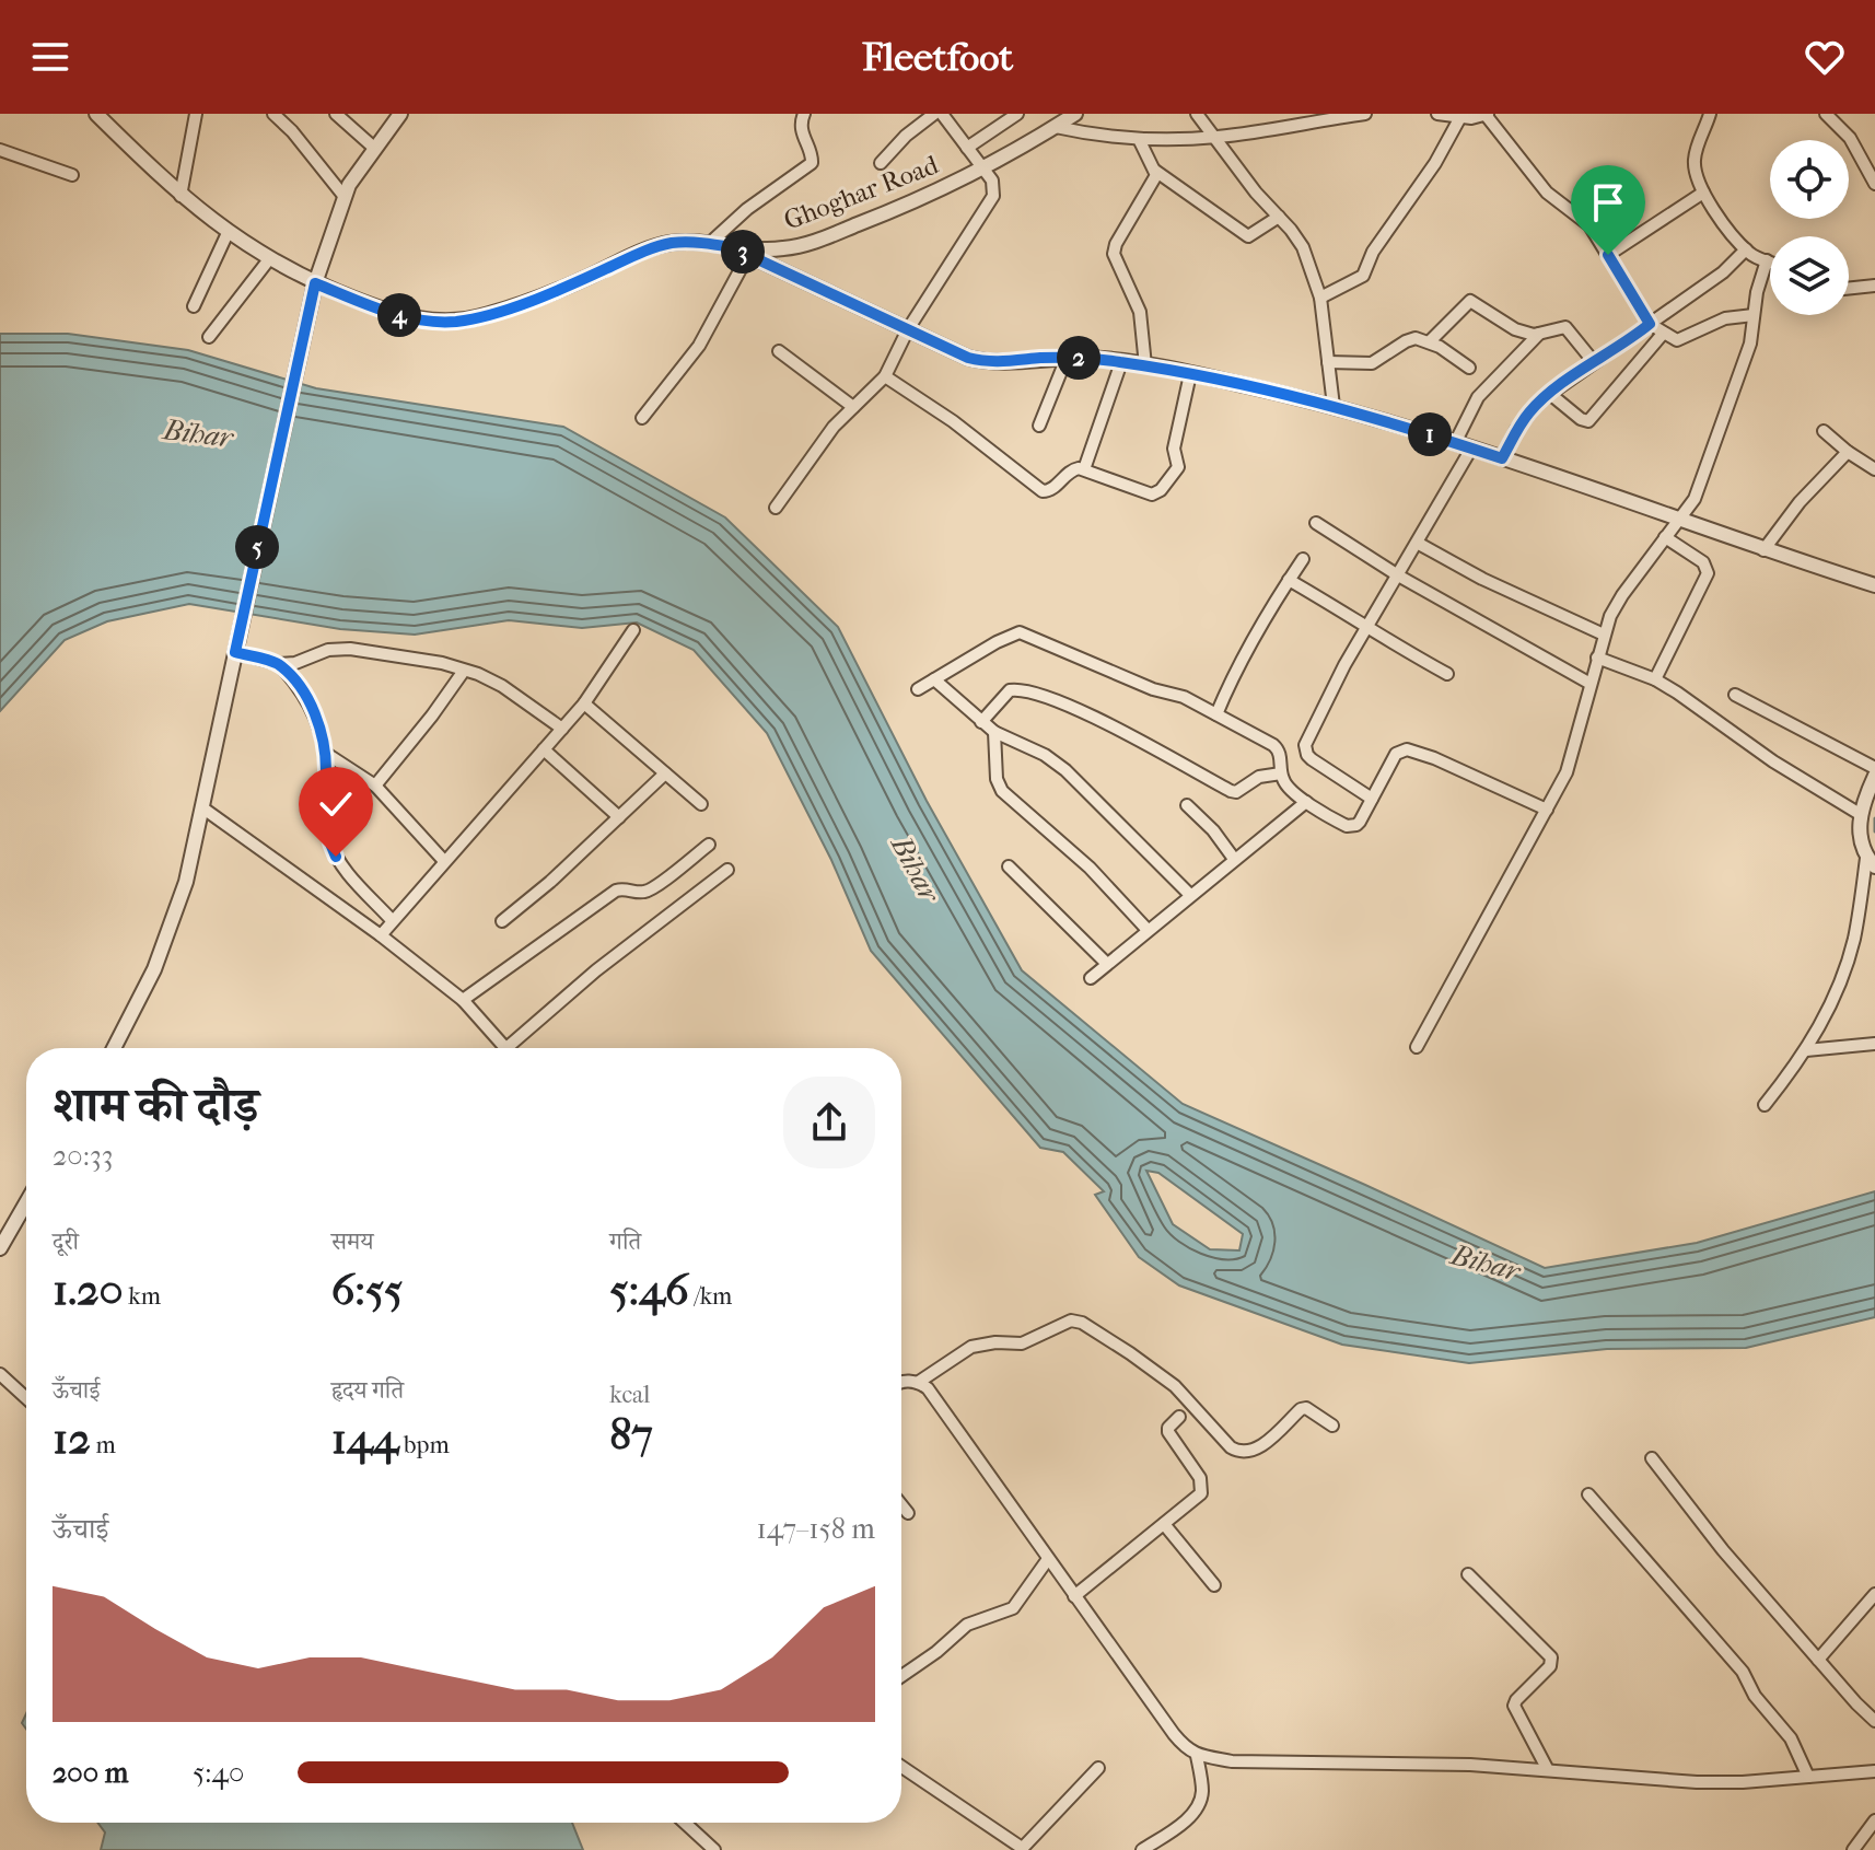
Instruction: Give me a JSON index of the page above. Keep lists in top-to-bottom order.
{
  "streets": {
    "street": ["Ghoghar Road"]
  },
  "water": ["Bihar"],
  "page": {
    "header": "Fleetfoot",
    "pins": [
      "3",
      "4",
      "2",
      "1",
      "5"
    ],
    "heading": ["शाम की दौड़", "20:33"],
    "stats": [
      ["दूरी", "1.20 km"],
      ["समय", "6:55"],
      ["गति", "5:46 /km"],
      ["ऊँचाई", "12 m"],
      ["हृदय गति", "144 bpm"],
      ["kcal", "87"]
    ],
    "chart": ["ऊँचाई", "147–158 m"],
    "list": [
      {
        "name": "200 m",
        "note": "5:40"
      }
    ]
  }
}
